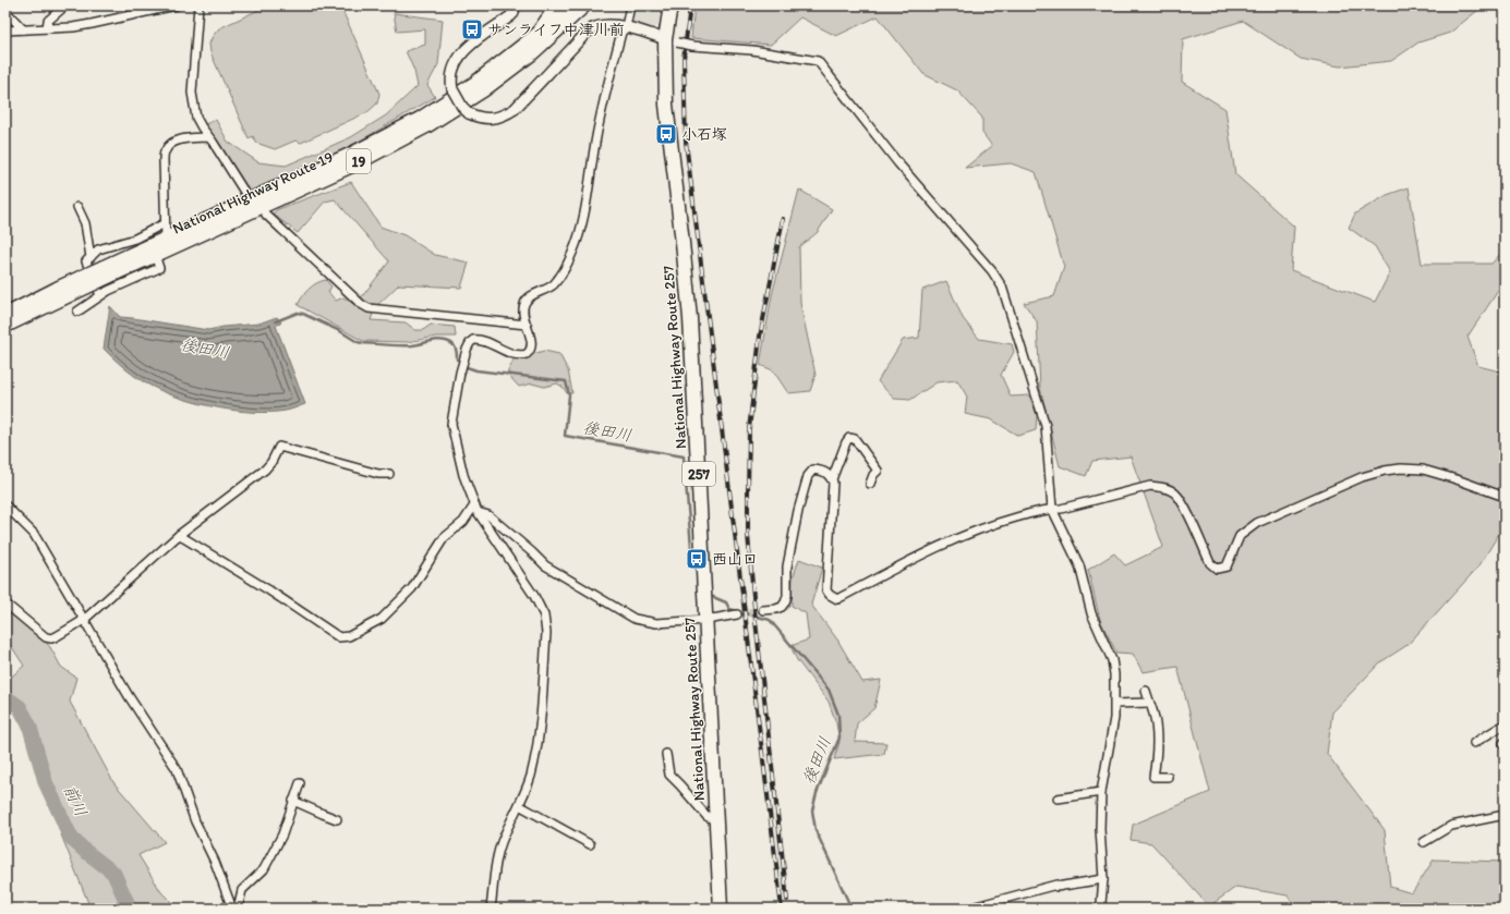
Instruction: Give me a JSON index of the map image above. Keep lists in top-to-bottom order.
{
  "streets": {
    "highway": [
      "19",
      "National Highway Route 19",
      "National Highway Route 257",
      "257"
    ]
  },
  "crossings": [
    ["National Highway Route 257", "257"]
  ],
  "water": ["後田川", "前川"],
  "places": {
    "bus stop": ["サンライフ中津川前", "小石塚", "西山口"]
  }
}
